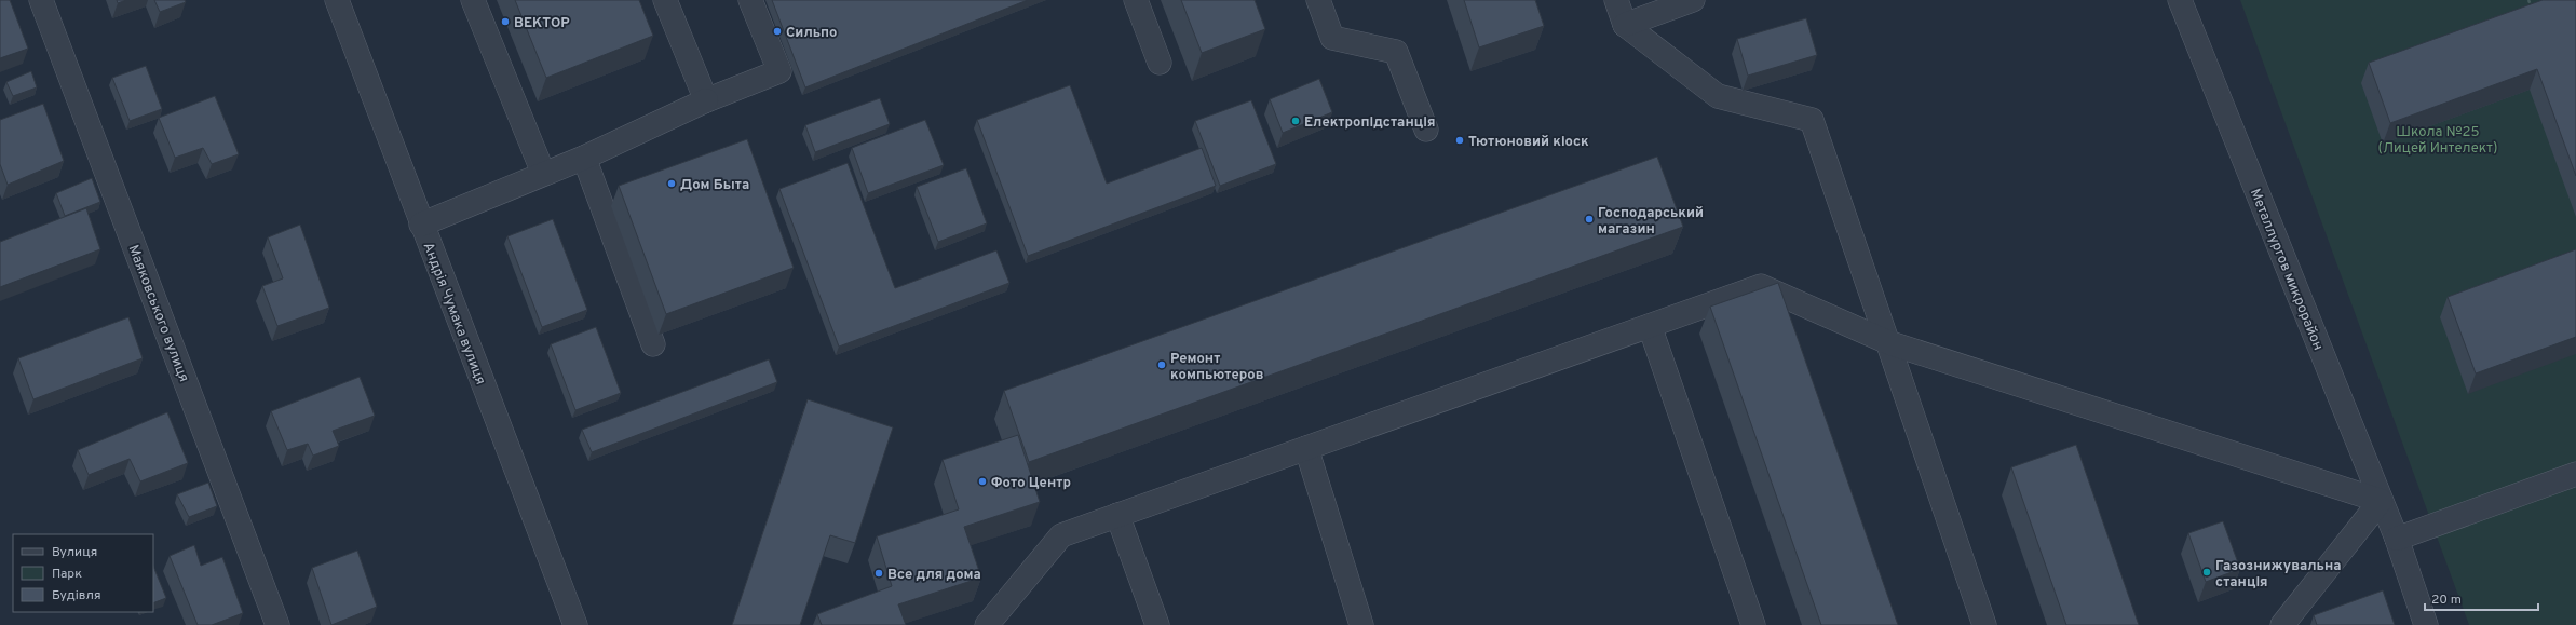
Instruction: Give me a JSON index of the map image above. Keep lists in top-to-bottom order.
{
  "streets": {
    "street": ["Металлургов микрорайон", "Маяковського вулиця", "Андрія Чумака вулиця"]
  },
  "parks": ["Школа №25 (Лицей Интелект)"],
  "places": [
    "ВЕКТОР",
    "Сильпо",
    "Електропідстанція",
    "Тютюновий кіоск",
    "Дом Быта",
    "Господарський магазин",
    "Ремонт компьютеров",
    "Фото Центр",
    "Газознижувальна станція",
    "Все для дома"
  ],
  "legend": ["Вулиця", "Парк", "Будівля"],
  "scale_bar": "20 m"
}
